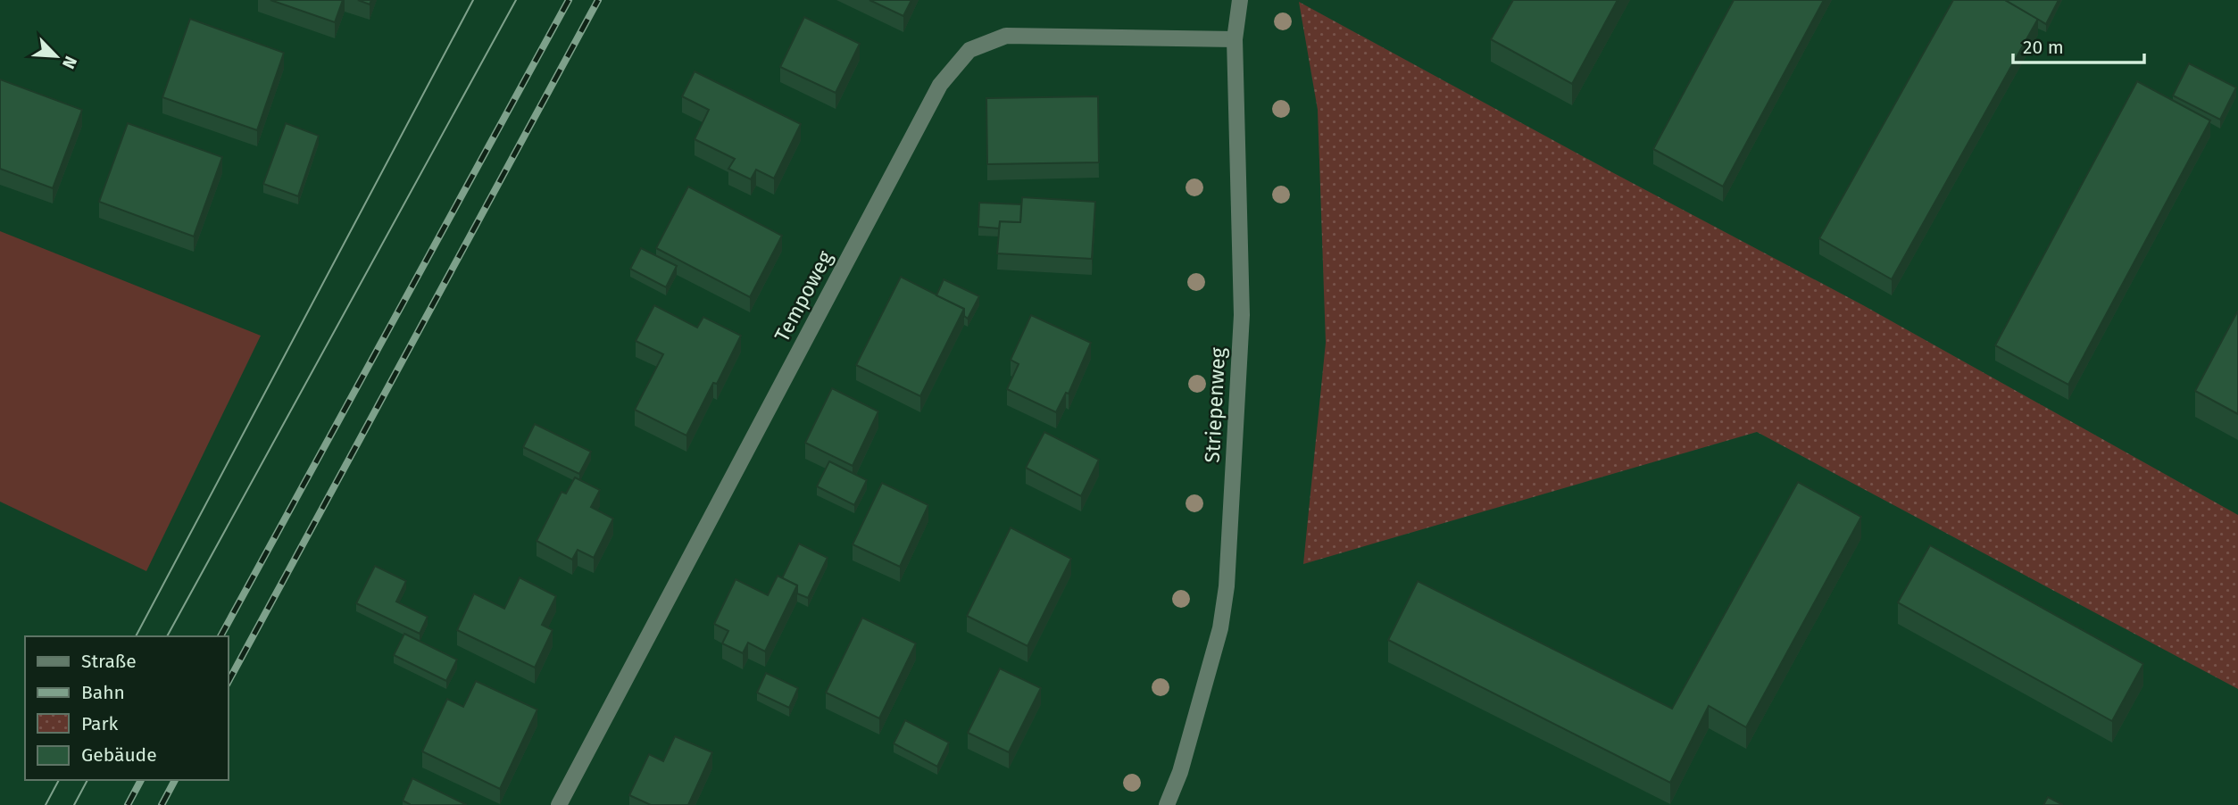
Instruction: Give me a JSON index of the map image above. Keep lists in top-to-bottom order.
{
  "streets": {
    "street": ["Tempoweg", "Striepenweg"]
  },
  "crossings": [
    ["Tempoweg", "Striepenweg"]
  ],
  "legend": [
    "Straße",
    "Bahn",
    "Park",
    "Gebäude"
  ],
  "scale_bar": "20 m",
  "north": "bottom right"
}
